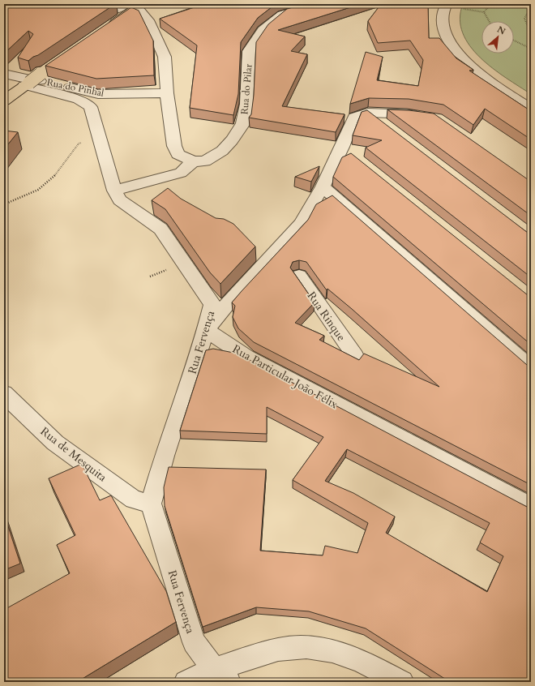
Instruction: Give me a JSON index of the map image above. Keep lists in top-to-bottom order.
{
  "streets": {
    "street": [
      "Rua do Pinhal",
      "Rua do Pilar",
      "Rua Rinque",
      "Rua Fervença",
      "Rua Particular João Félix",
      "Rua de Mesquita"
    ]
  },
  "crossings": [
    ["Rua Fervença", "Rua Particular João Félix"],
    ["Rua Fervença", "Rua de Mesquita"]
  ],
  "north": "top right"
}
